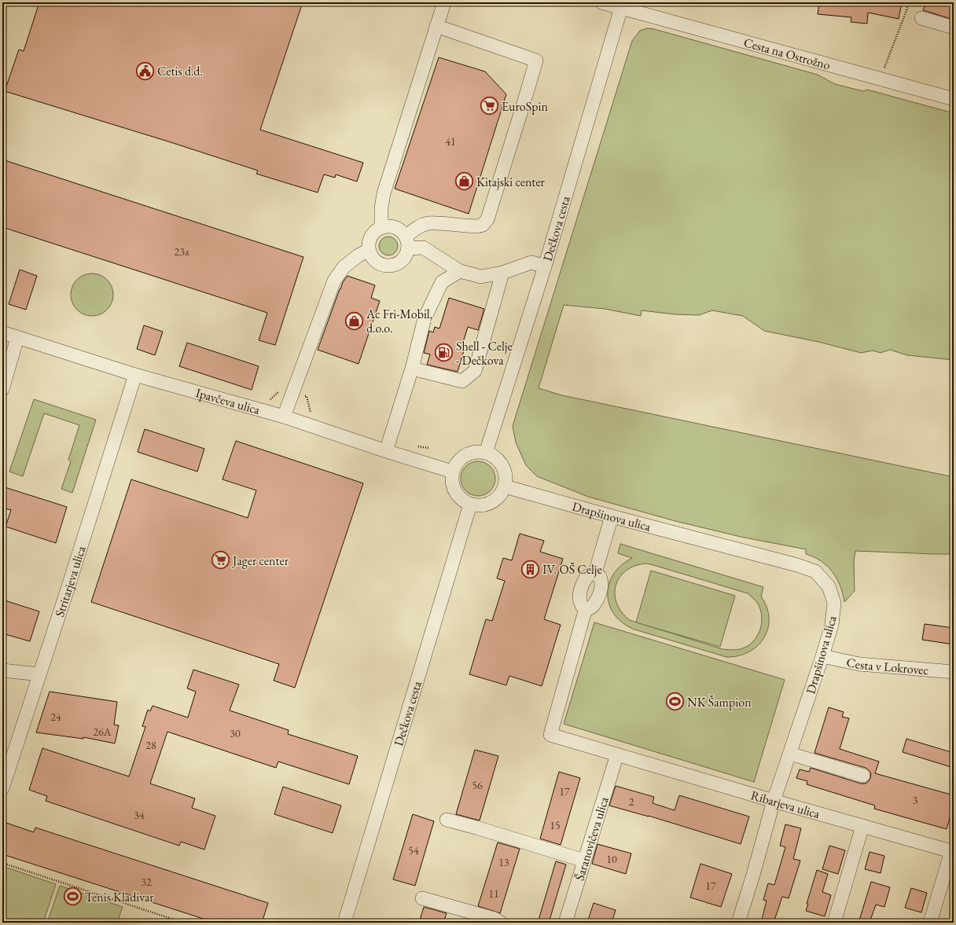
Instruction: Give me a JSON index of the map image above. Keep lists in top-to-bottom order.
{
  "streets": {
    "street": [
      "Cesta na Ostrožno",
      "Dečkova cesta",
      "Ipavčeva ulica",
      "Drapšinova ulica",
      "Stritarjeva ulica",
      "Cesta v Lokrovec",
      "Ribarjeva ulica",
      "Šaranovičeva ulica"
    ]
  },
  "crossings": [
    ["Cesta na Ostrožno", "Dečkova cesta"],
    ["Dečkova cesta", "Ipavčeva ulica"],
    ["Dečkova cesta", "Drapšinova ulica"],
    ["Ipavčeva ulica", "Drapšinova ulica"],
    ["Ipavčeva ulica", "Stritarjeva ulica"],
    ["Drapšinova ulica", "Cesta v Lokrovec"],
    ["Drapšinova ulica", "Ribarjeva ulica"],
    ["Ribarjeva ulica", "Šaranovičeva ulica"]
  ],
  "places": {
    "public building": ["Cetis d.d."],
    "supermarket": ["EuroSpin", "Jager center"],
    "shop": ["Kitajski center", "Ac Fri-Mobil, d.o.o."],
    "fuel station": ["Shell - Celje - Dečkova"],
    "building": ["IV. OŠ Celje"],
    "sports": ["NK Šampion", "Tenis Kladivar"]
  },
  "house_numbers": [
    "41",
    "23a",
    "24",
    "26A",
    "30",
    "28",
    "56",
    "17",
    "3",
    "2",
    "34",
    "15",
    "54",
    "10",
    "13",
    "32",
    "17",
    "11"
  ]
}
